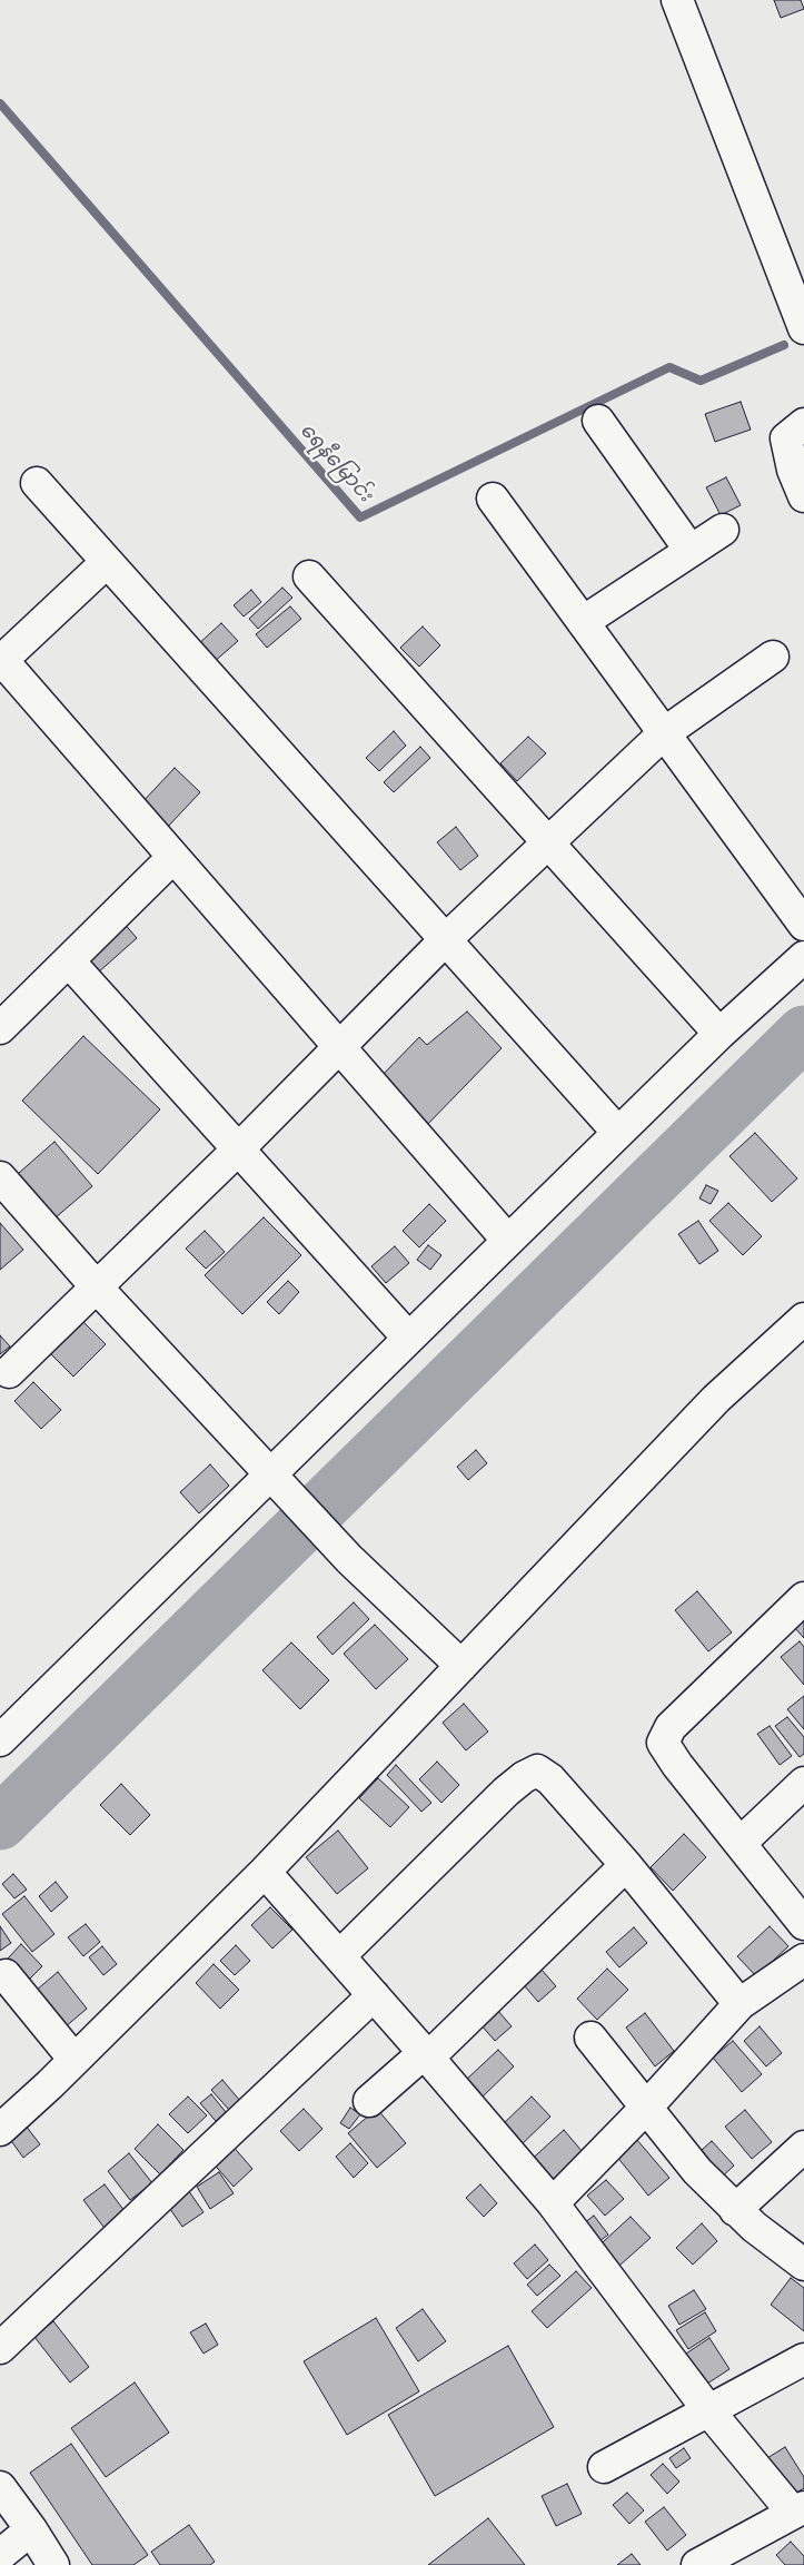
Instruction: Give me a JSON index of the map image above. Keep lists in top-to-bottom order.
{
  "water": ["ရေနီမြောင်း"]
}
